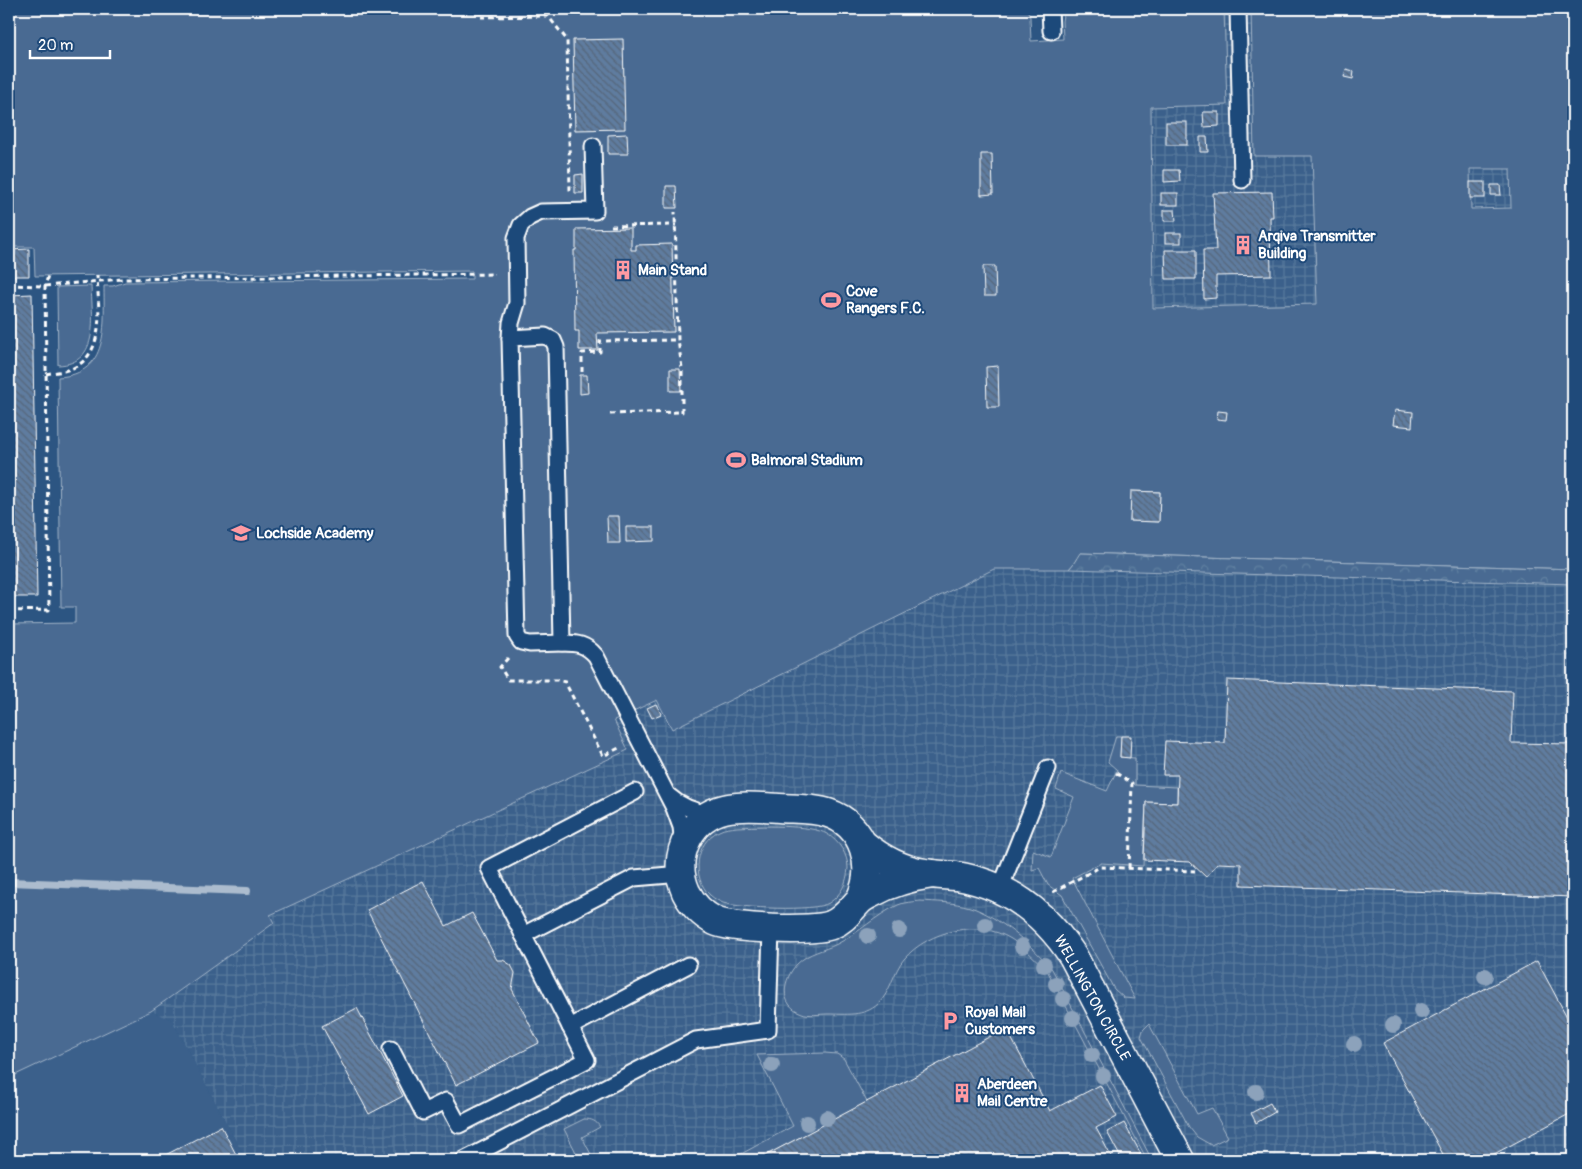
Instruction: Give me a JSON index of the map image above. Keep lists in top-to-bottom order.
{
  "streets": {
    "street": ["WELLINGTON CIRCLE"]
  },
  "places": {
    "building": ["Arqiva Transmitter Building", "Main Stand", "Aberdeen Mail Centre"],
    "sports": ["Cove Rangers F.C.", "Balmoral Stadium"],
    "school or university": ["Lochside Academy"],
    "parking": ["Royal Mail Customers"]
  },
  "scale_bar": "20 m"
}
